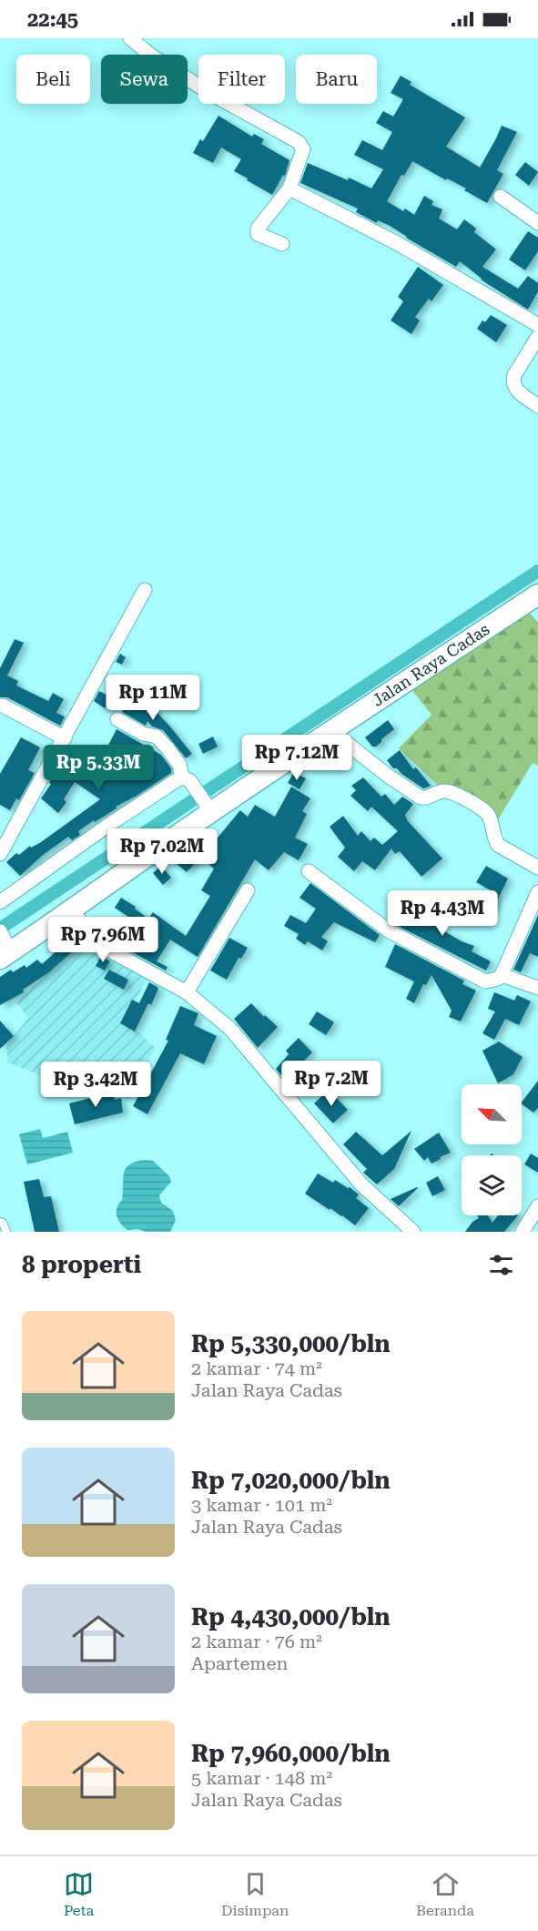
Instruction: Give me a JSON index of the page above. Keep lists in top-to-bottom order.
{
  "streets": {
    "street": ["Jalan Raya Cadas"]
  },
  "north": "top left",
  "page": {
    "status": "22:45",
    "chip": [
      "Beli",
      "Sewa",
      "Filter",
      "Baru"
    ],
    "price": [
      "Rp 11M",
      "Rp 7.12M",
      "Rp 5.33M",
      "Rp 7.02M",
      "Rp 4.43M",
      "Rp 7.96M",
      "Rp 7.2M",
      "Rp 3.42M"
    ],
    "heading": "8 properti",
    "list": [
      {
        "name": "Rp 5,330,000/bln",
        "note": "2 kamar · 74 m² · Jalan Raya Cadas"
      },
      {
        "name": "Rp 7,020,000/bln",
        "note": "3 kamar · 101 m² · Jalan Raya Cadas"
      },
      {
        "name": "Rp 4,430,000/bln",
        "note": "2 kamar · 76 m² · Apartemen"
      },
      {
        "name": "Rp 7,960,000/bln",
        "note": "5 kamar · 148 m² · Jalan Raya Cadas"
      }
    ],
    "tabs": ["Peta", "Disimpan", "Beranda"]
  }
}
